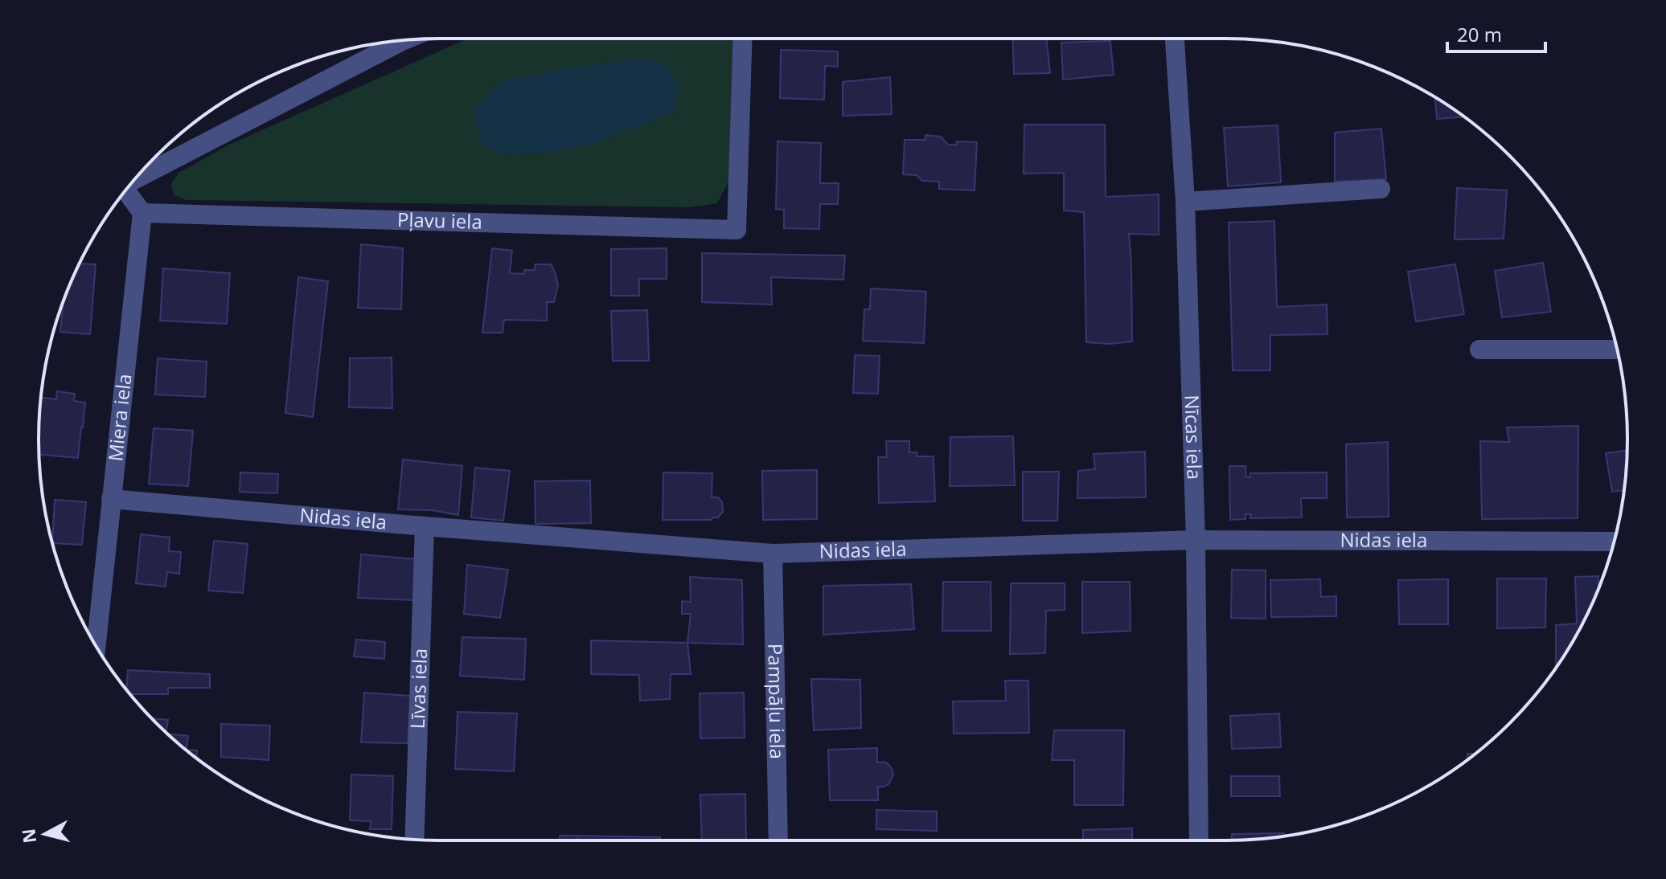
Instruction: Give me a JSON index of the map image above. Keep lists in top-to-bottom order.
{
  "streets": {
    "street": [
      "Pļavu iela",
      "Miera iela",
      "Nīcas iela",
      "Nidas iela",
      "Līvas iela",
      "Pampāļu iela"
    ]
  },
  "crossings": [
    ["Pļavu iela", "Miera iela"],
    ["Miera iela", "Nidas iela"],
    ["Nīcas iela", "Nidas iela"],
    ["Nidas iela", "Līvas iela"],
    ["Nidas iela", "Pampāļu iela"]
  ],
  "scale_bar": "20 m",
  "north": "left"
}
